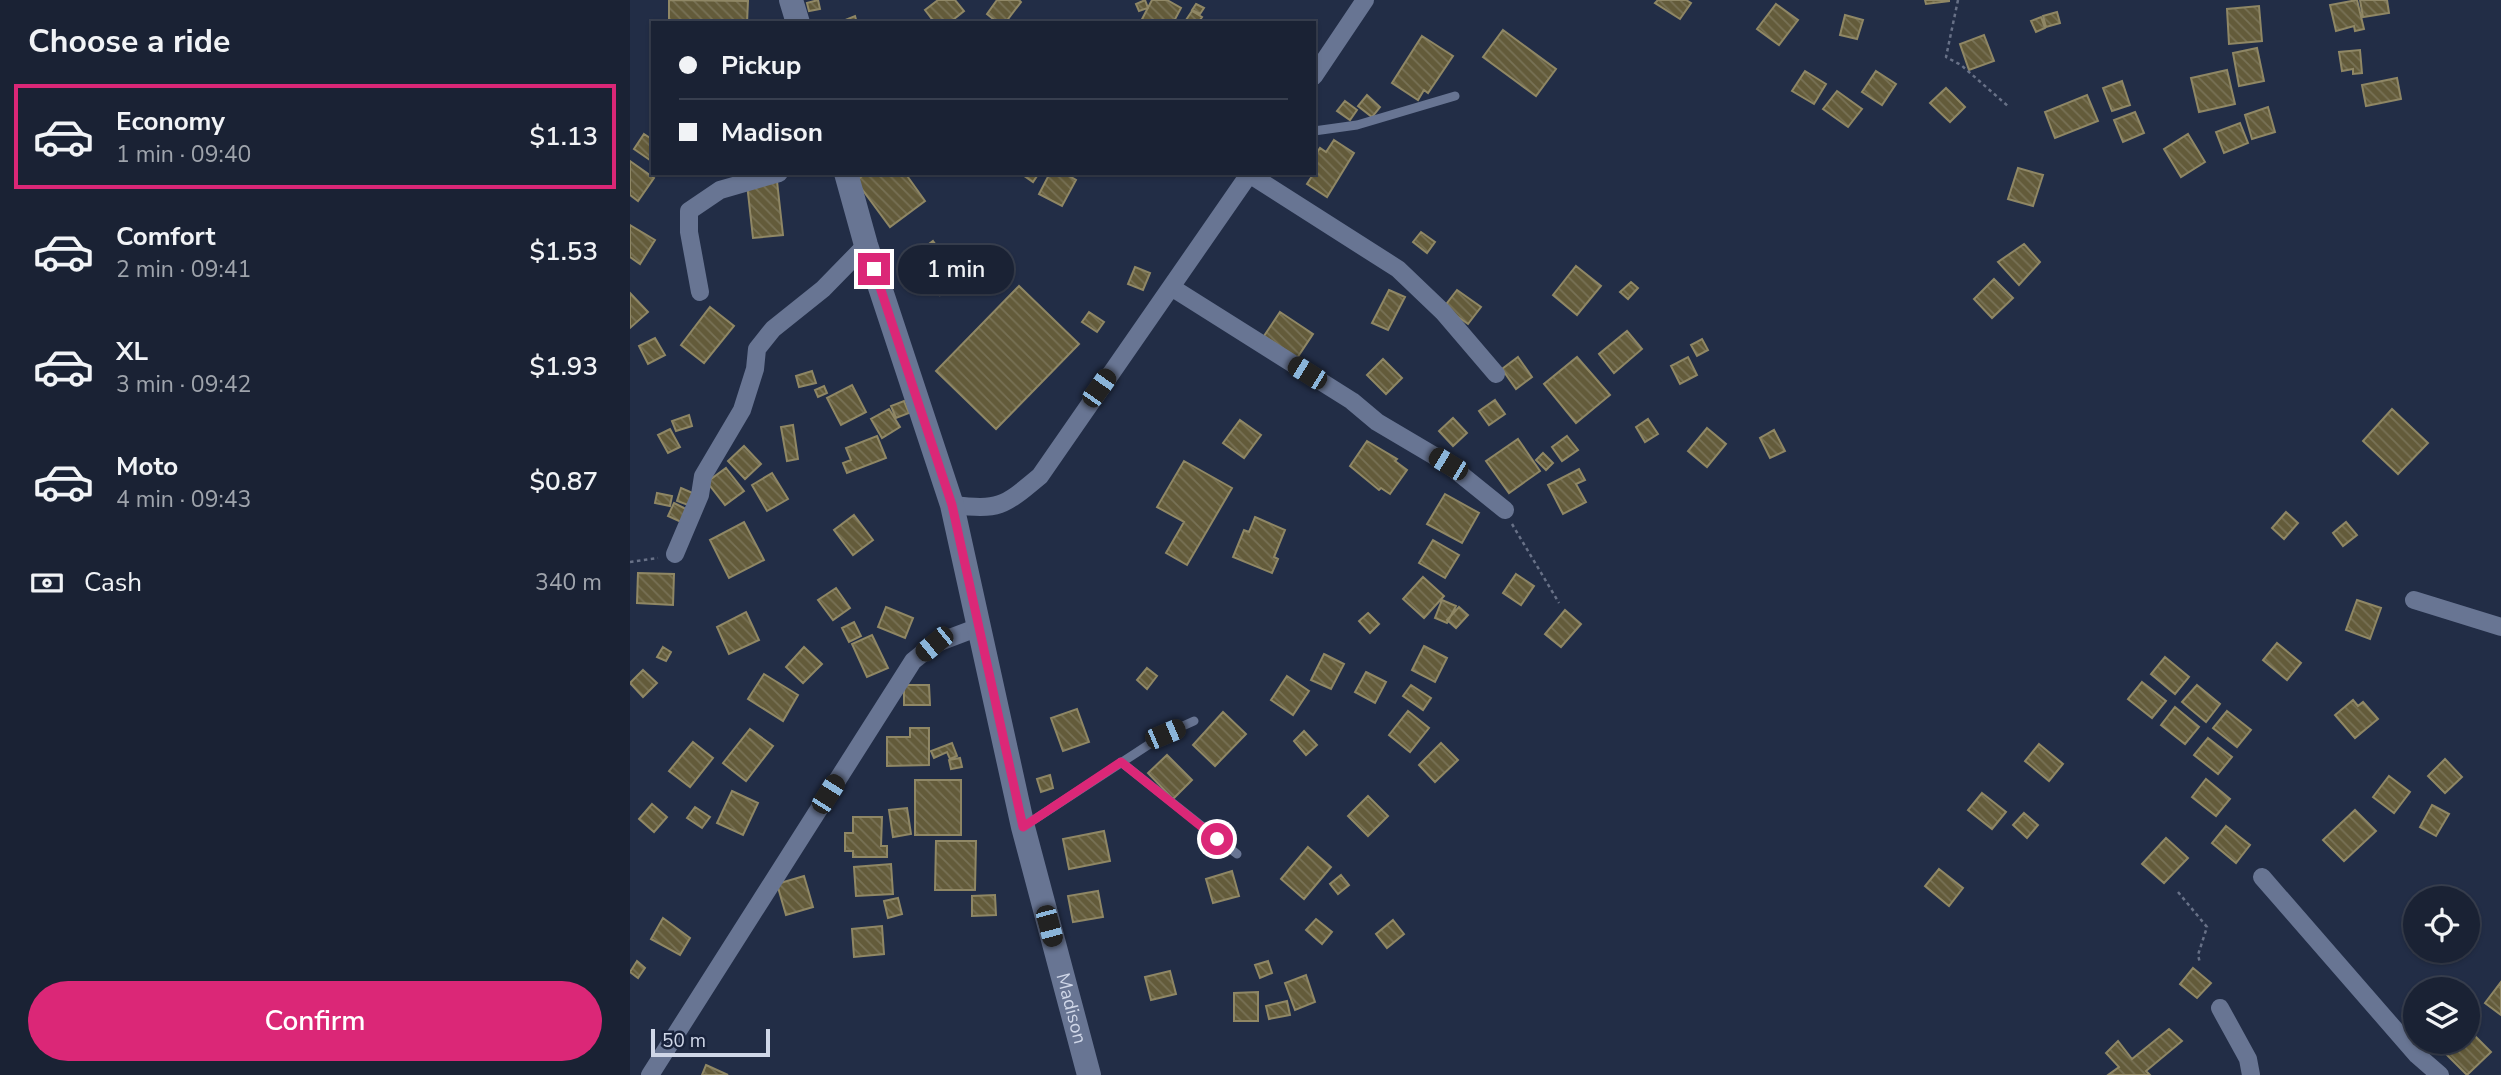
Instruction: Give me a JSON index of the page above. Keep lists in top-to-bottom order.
{
  "streets": {
    "street": ["Madison"]
  },
  "scale_bar": "50 m",
  "page": {
    "heading": "Choose a ride",
    "banner": ["Pickup", "Madison"],
    "list": [
      {
        "name": "Economy",
        "note": "1 min · 09:40",
        "value": "$1.13"
      },
      {
        "name": "Comfort",
        "note": "2 min · 09:41",
        "value": "$1.53"
      },
      {
        "name": "XL",
        "note": "3 min · 09:42",
        "value": "$1.93"
      },
      {
        "name": "Moto",
        "note": "4 min · 09:43",
        "value": "$0.87"
      }
    ],
    "bubble": "1 min",
    "pay": ["Cash", "340 m"],
    "buttons": "Confirm",
    "scale": "50 m"
  }
}
